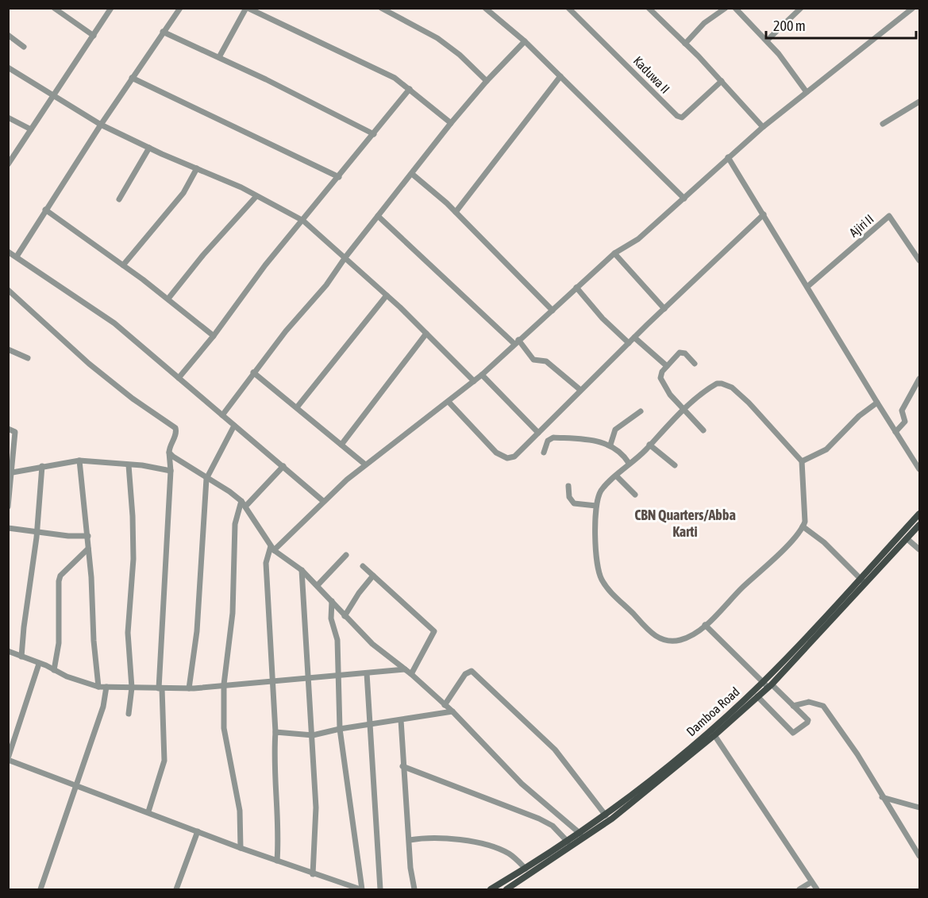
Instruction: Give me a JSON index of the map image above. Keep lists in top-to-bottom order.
{
  "streets": {
    "main road": ["Damboa Road"],
    "street": ["Kaduwa II", "Ajiri II"]
  },
  "districts": ["CBN Quarters/Abba Karti"],
  "scale_bar": "200 m"
}
